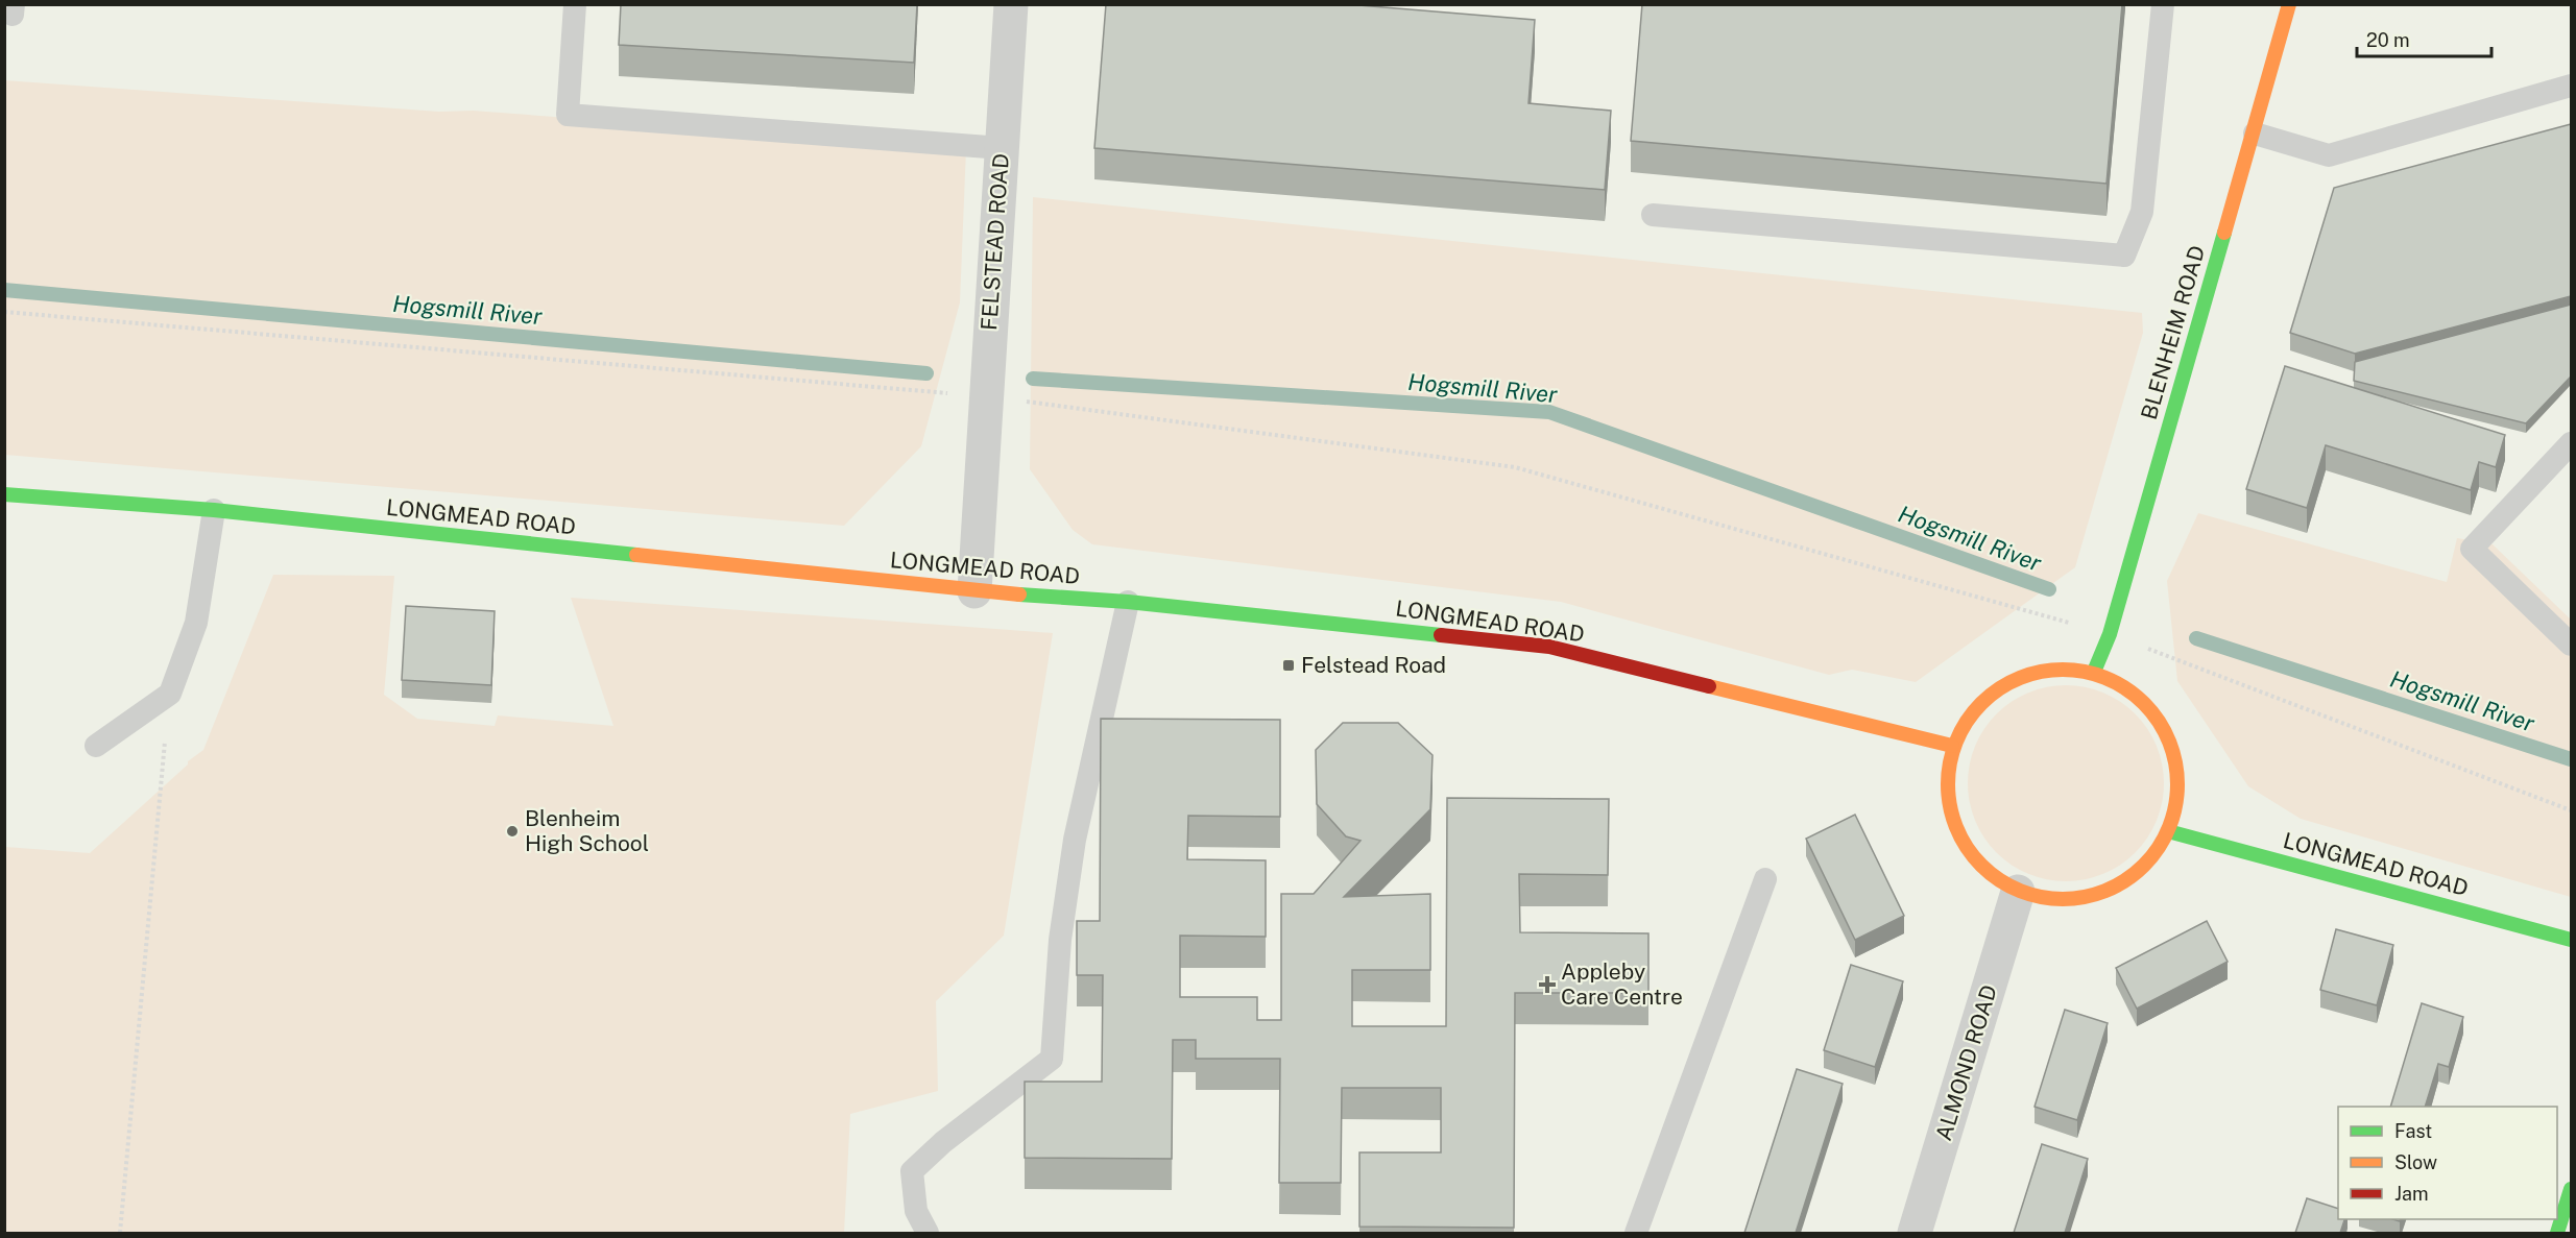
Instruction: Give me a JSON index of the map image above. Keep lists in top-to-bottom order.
{
  "streets": {
    "street": [
      "FELSTEAD ROAD",
      "BLENHEIM ROAD",
      "LONGMEAD ROAD",
      "ALMOND ROAD"
    ]
  },
  "crossings": [
    ["FELSTEAD ROAD", "LONGMEAD ROAD"]
  ],
  "water": ["Hogsmill River"],
  "places": {
    "transit": ["Felstead Road"],
    "other": ["Blenheim High School"],
    "health": ["Appleby Care Centre"]
  },
  "legend": ["Fast", "Slow", "Jam"],
  "scale_bar": "20 m"
}
